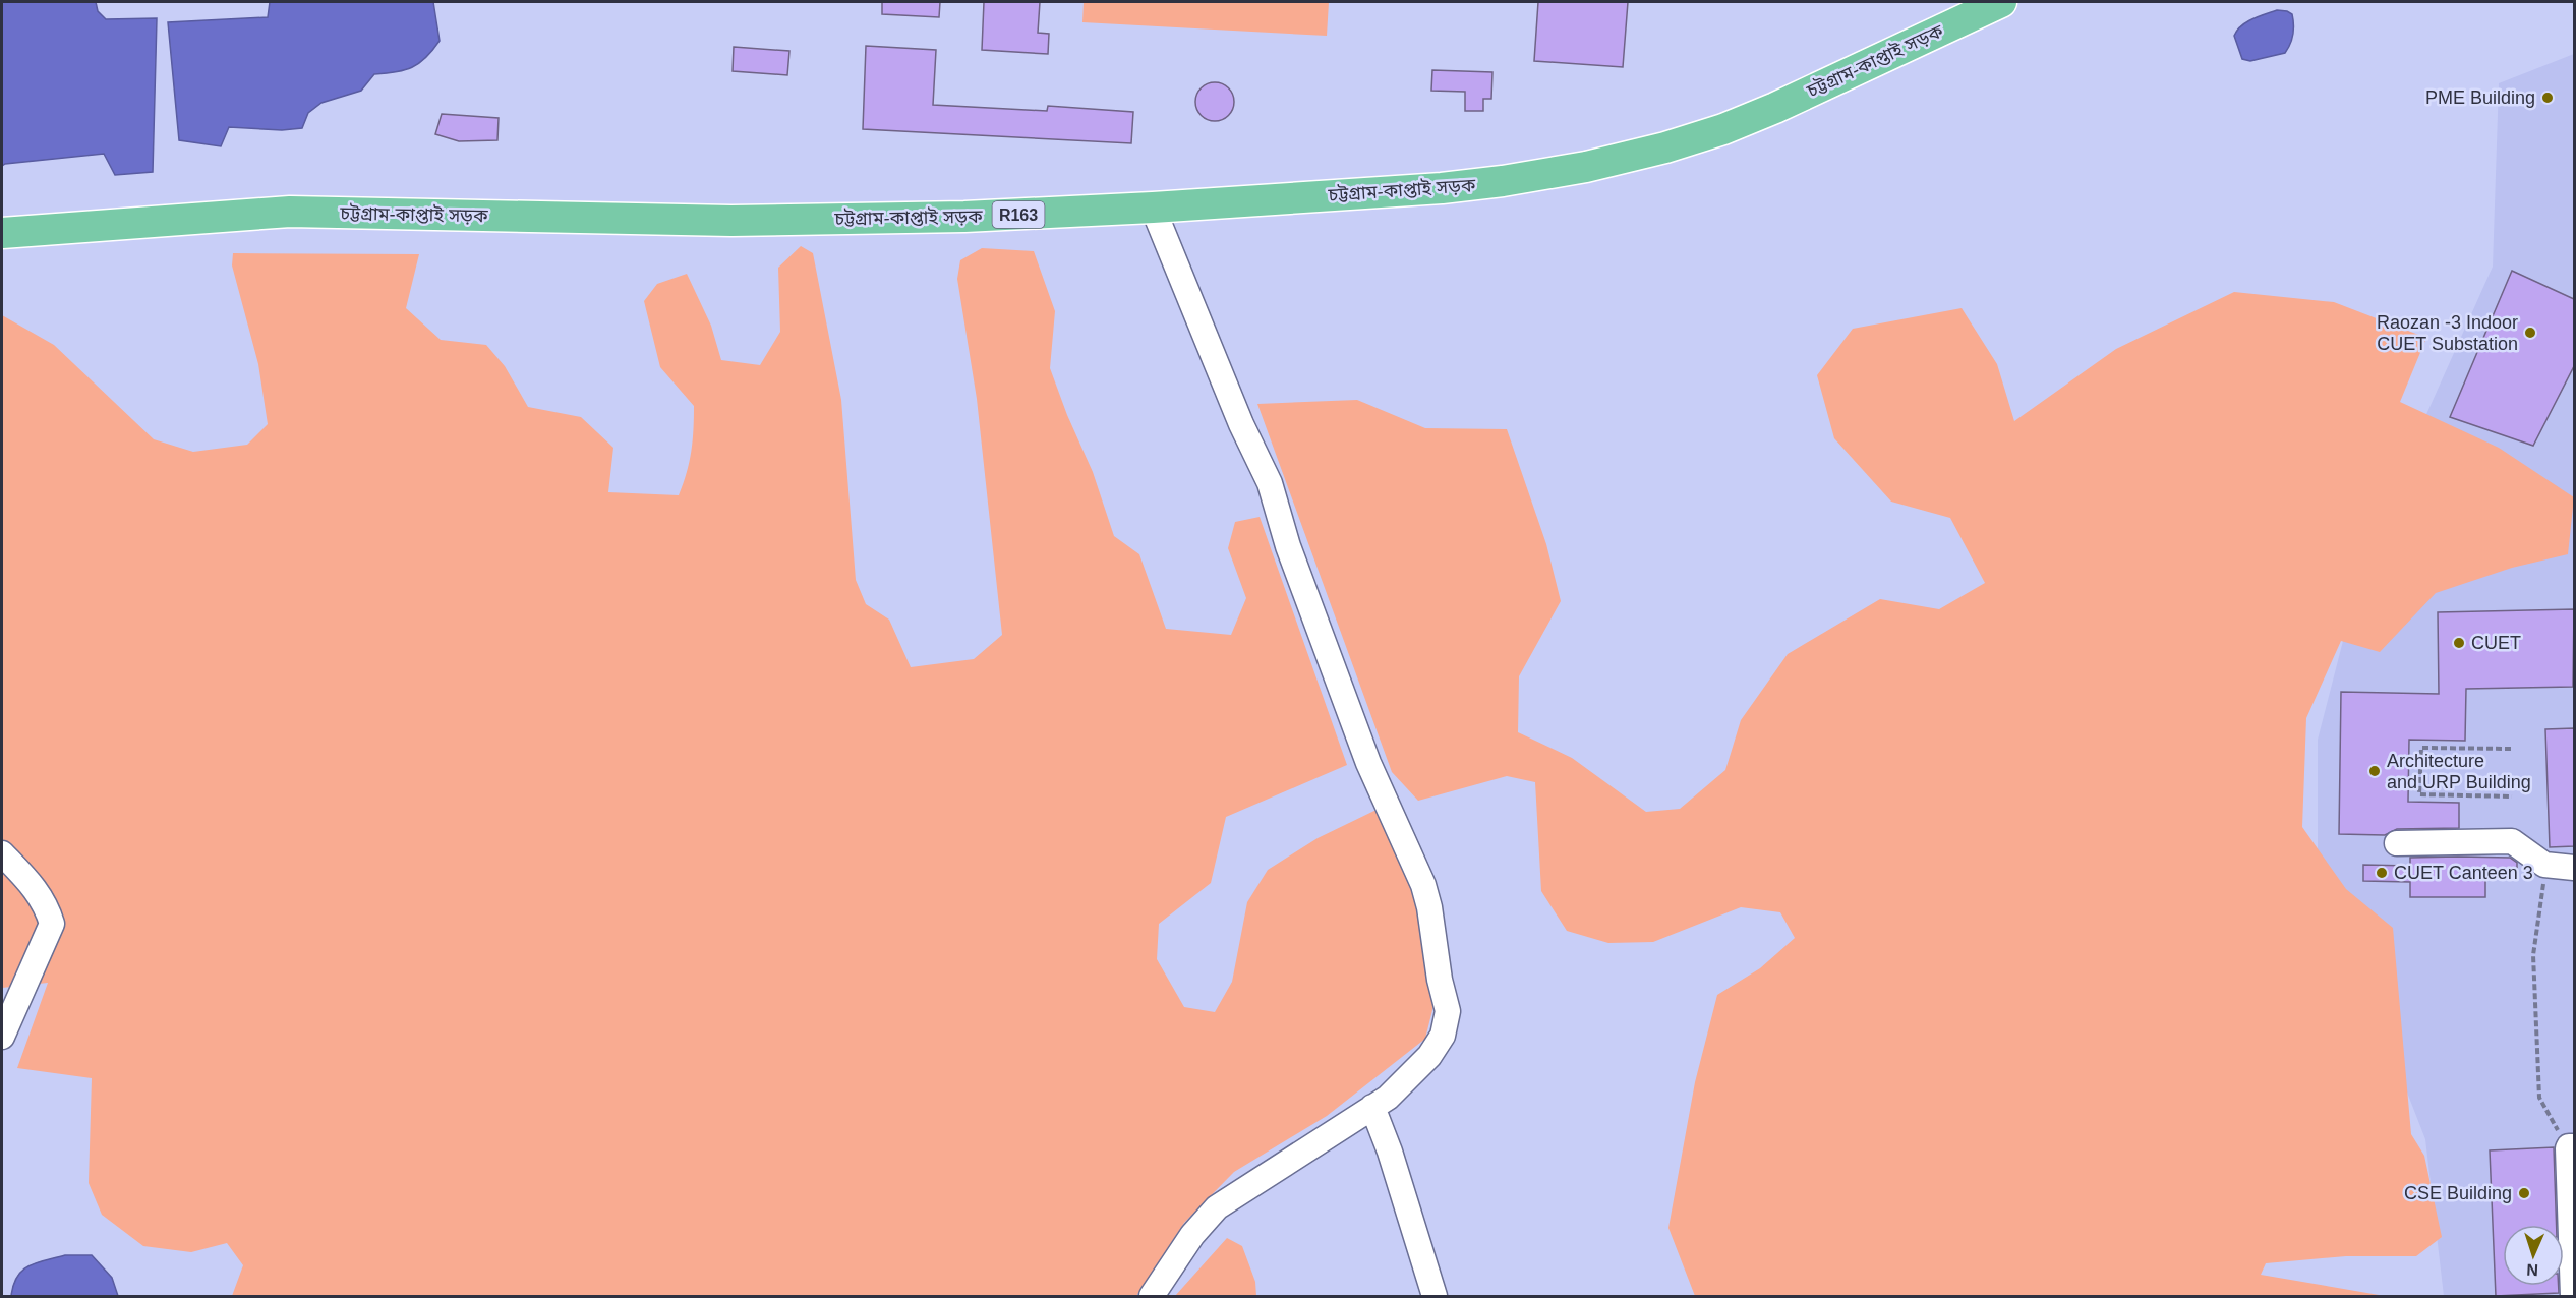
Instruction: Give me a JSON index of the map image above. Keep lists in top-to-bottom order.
{
  "streets": {
    "main road": ["চট্টগ্রাম-কাপ্তাই সড়ক", "R163"]
  },
  "places": [
    "PME Building",
    "Raozan -3 Indoor CUET Substation",
    "CUET",
    "Architecture and URP Building",
    "CUET Canteen 3",
    "CSE Building"
  ],
  "north": "bottom"
}
